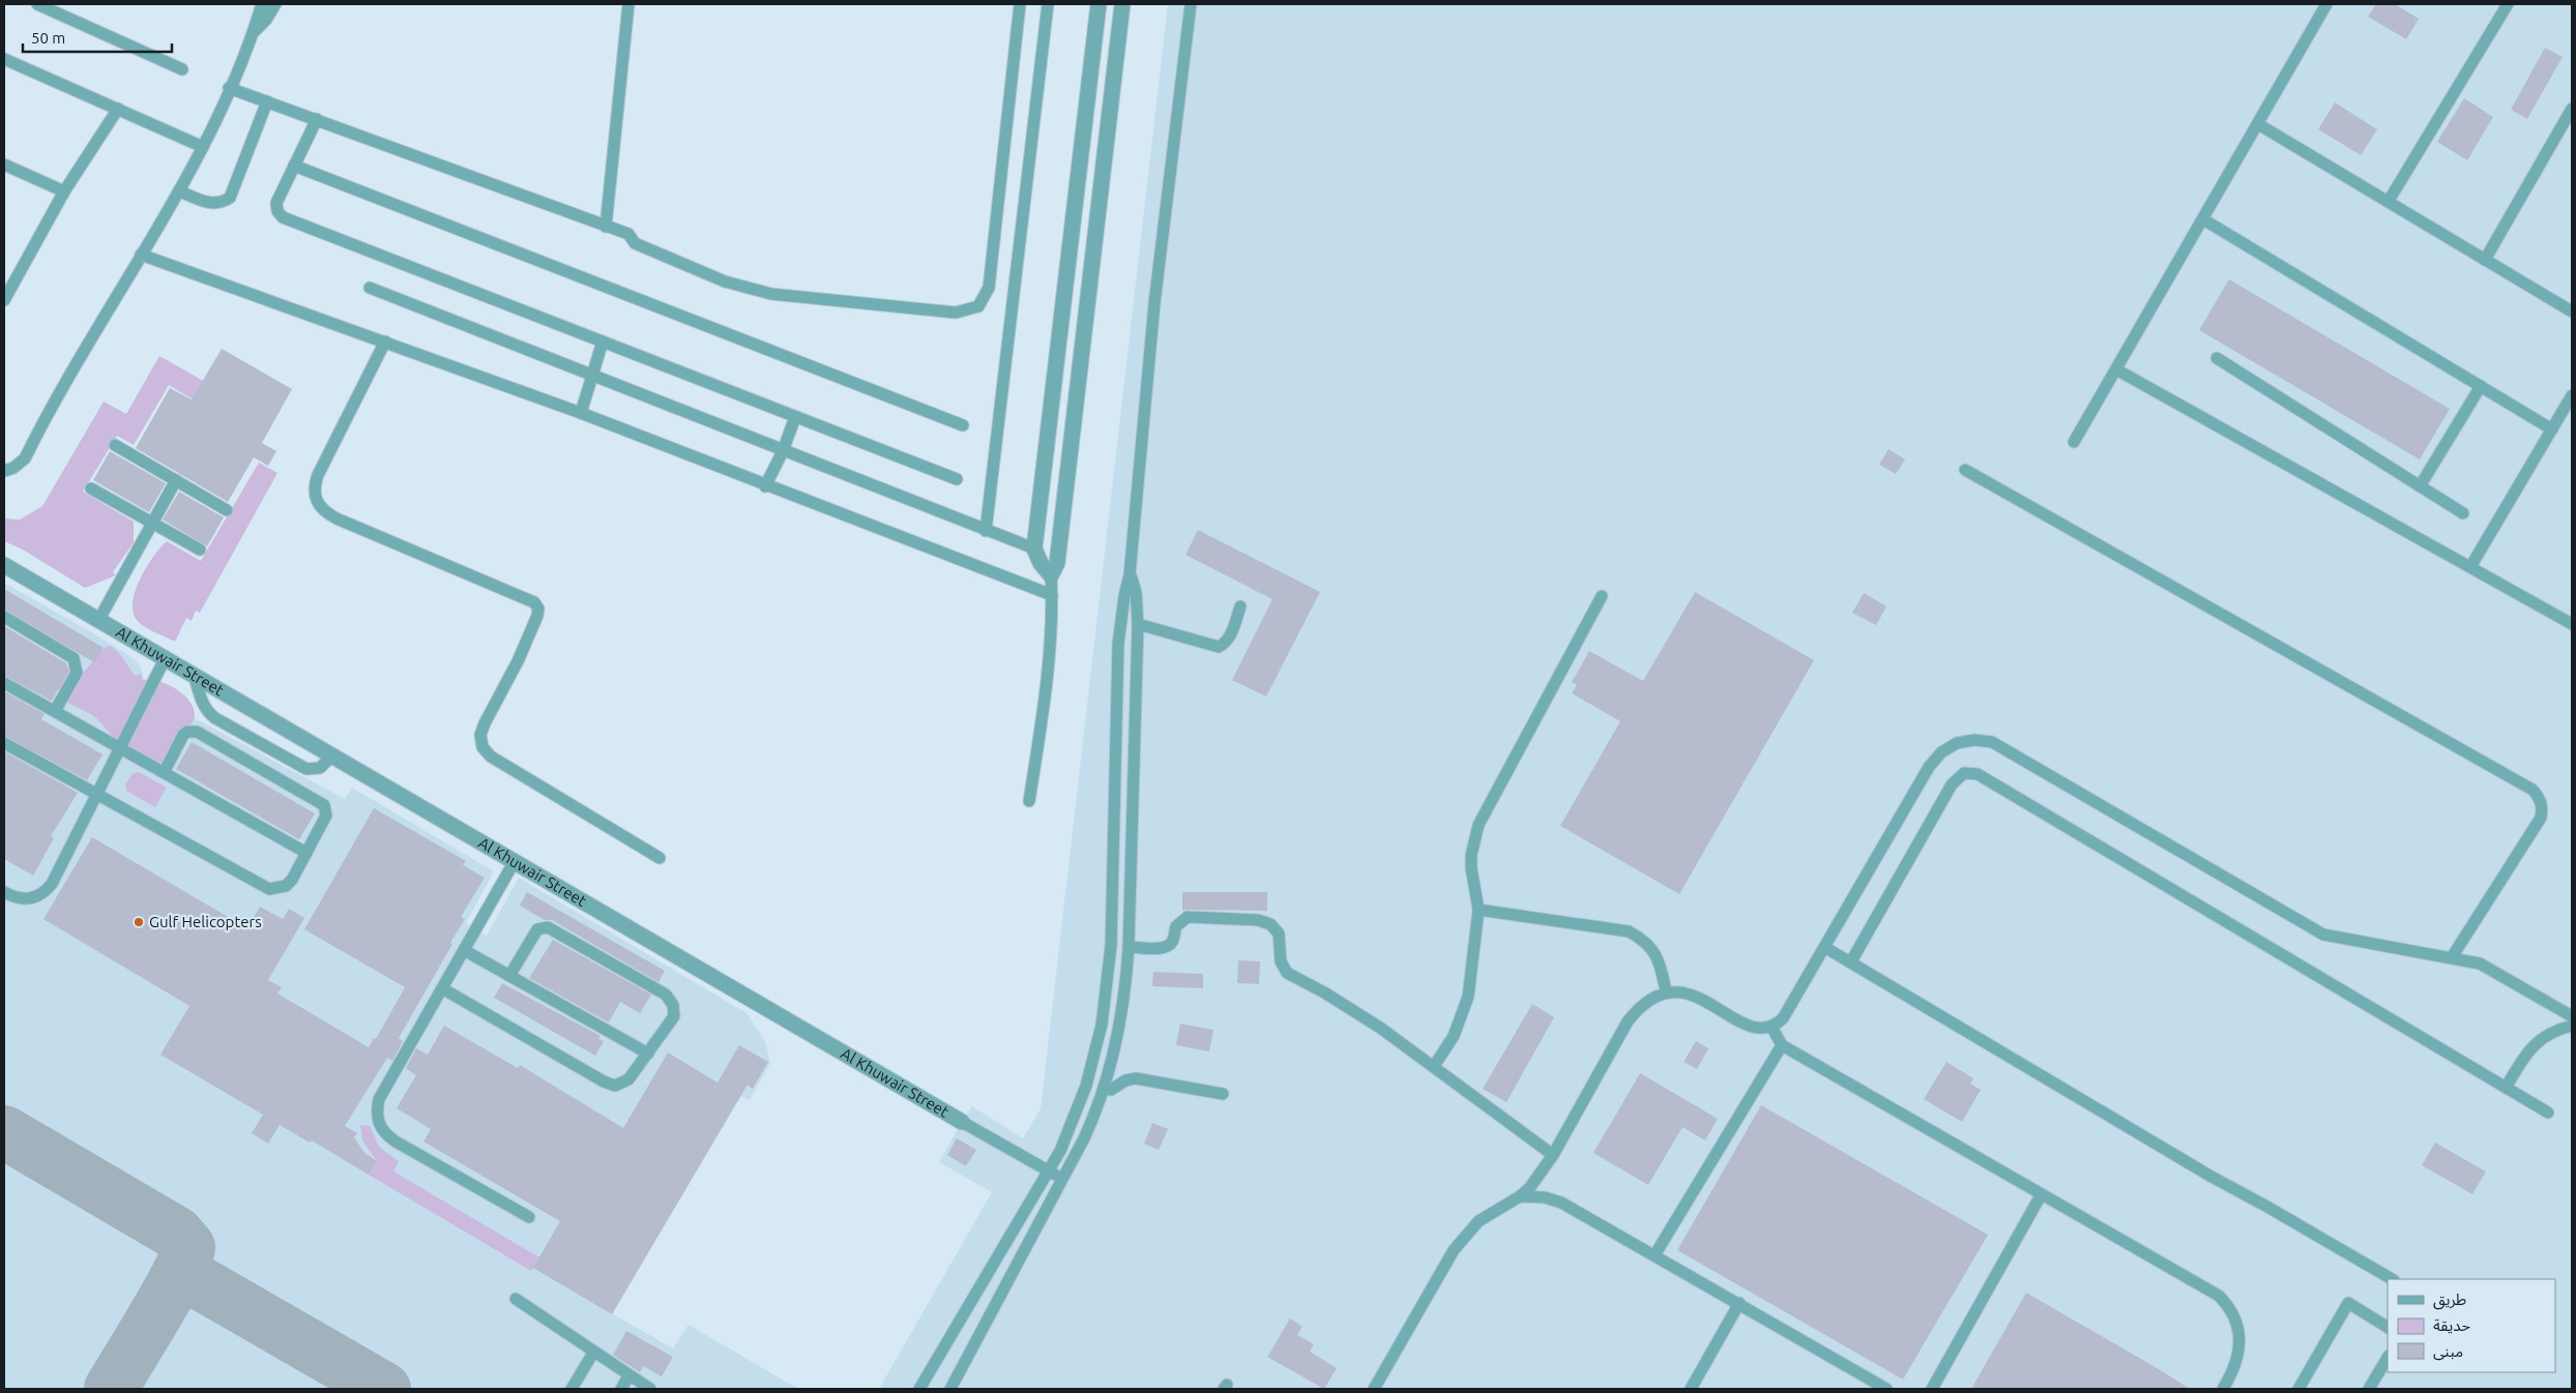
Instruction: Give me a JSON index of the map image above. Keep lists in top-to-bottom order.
{
  "streets": {
    "street": ["Al Khuwair Street"]
  },
  "places": ["Gulf Helicopters"],
  "legend": ["طريق", "حديقة", "مبنى"],
  "scale_bar": "50 m"
}
